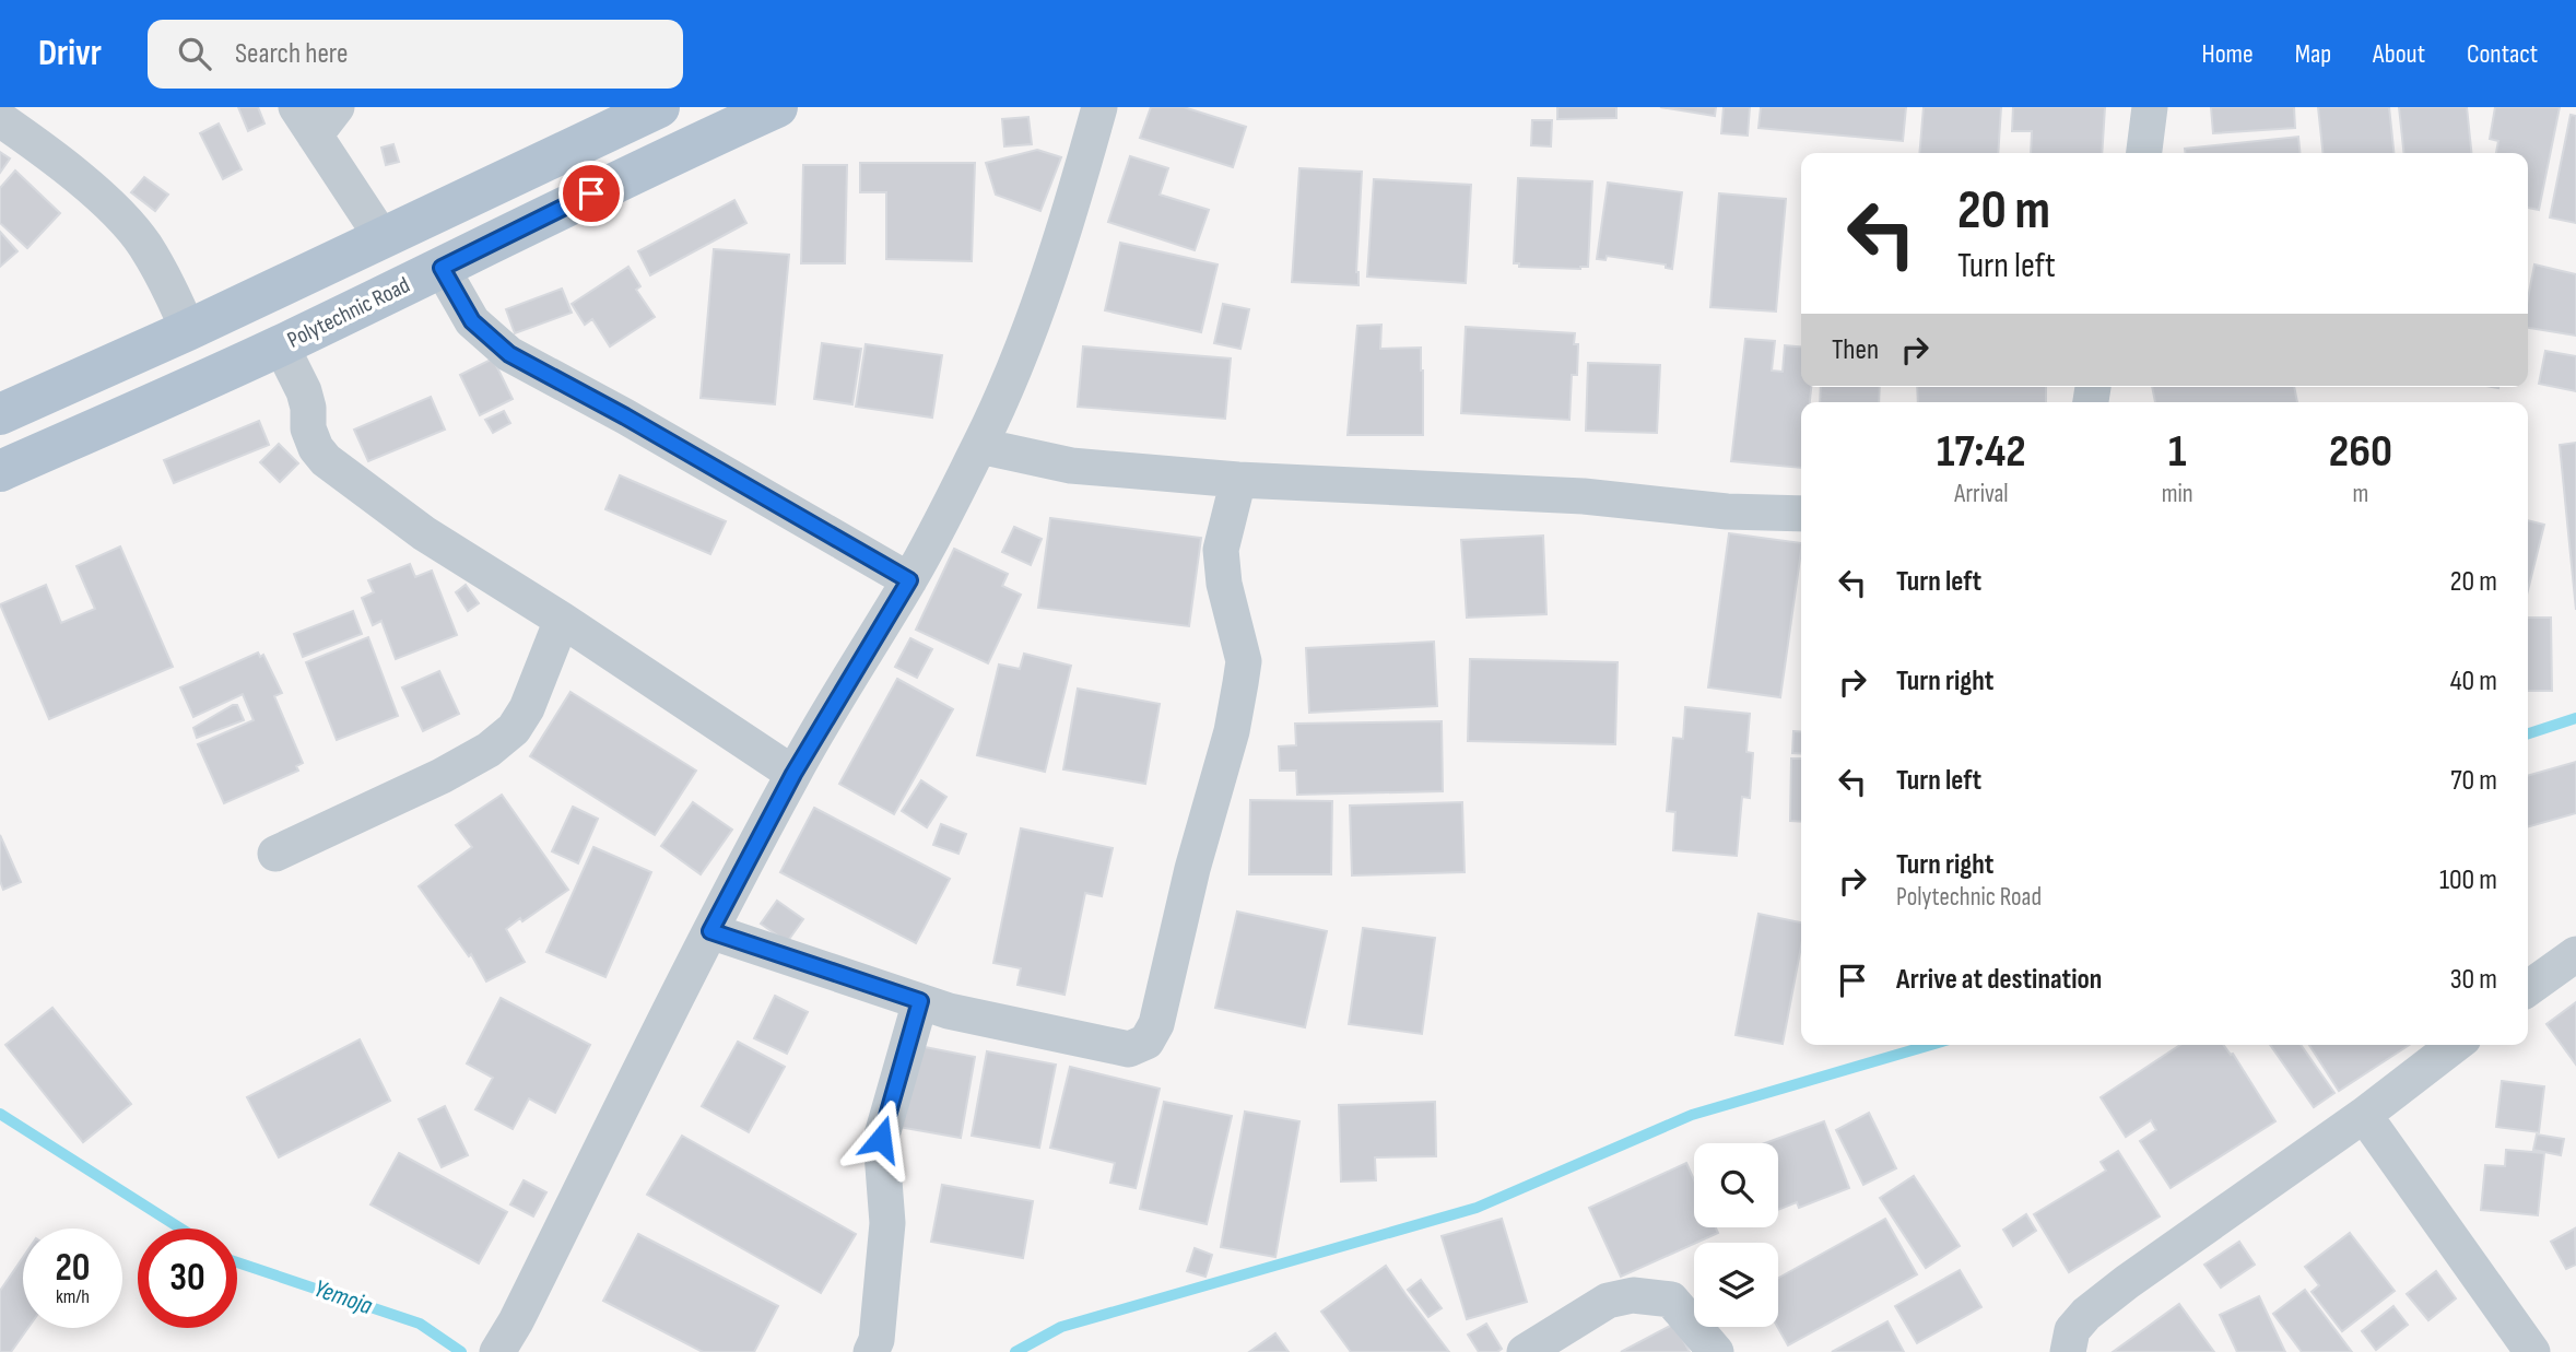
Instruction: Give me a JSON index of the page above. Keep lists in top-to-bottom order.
{
  "streets": {
    "main road": ["Polytechnic Road"]
  },
  "water": ["Yemoja"],
  "page": {
    "header": "Drivr",
    "search": "Search here",
    "nav": [
      "Home",
      "Map",
      "About",
      "Contact"
    ],
    "turn": ["20 m", "Turn left"],
    "then": "Then",
    "eta": [
      "17:42",
      "Arrival",
      "1",
      "min",
      "260",
      "m"
    ],
    "list": [
      {
        "name": "Turn left",
        "value": "20 m"
      },
      {
        "name": "Turn right",
        "value": "40 m"
      },
      {
        "name": "Turn left",
        "value": "70 m"
      },
      {
        "name": "Turn right",
        "note": "Polytechnic Road",
        "value": "100 m"
      },
      {
        "name": "Arrive at destination",
        "value": "30 m"
      }
    ],
    "speed": "20 km/h",
    "limit": "30"
  }
}
